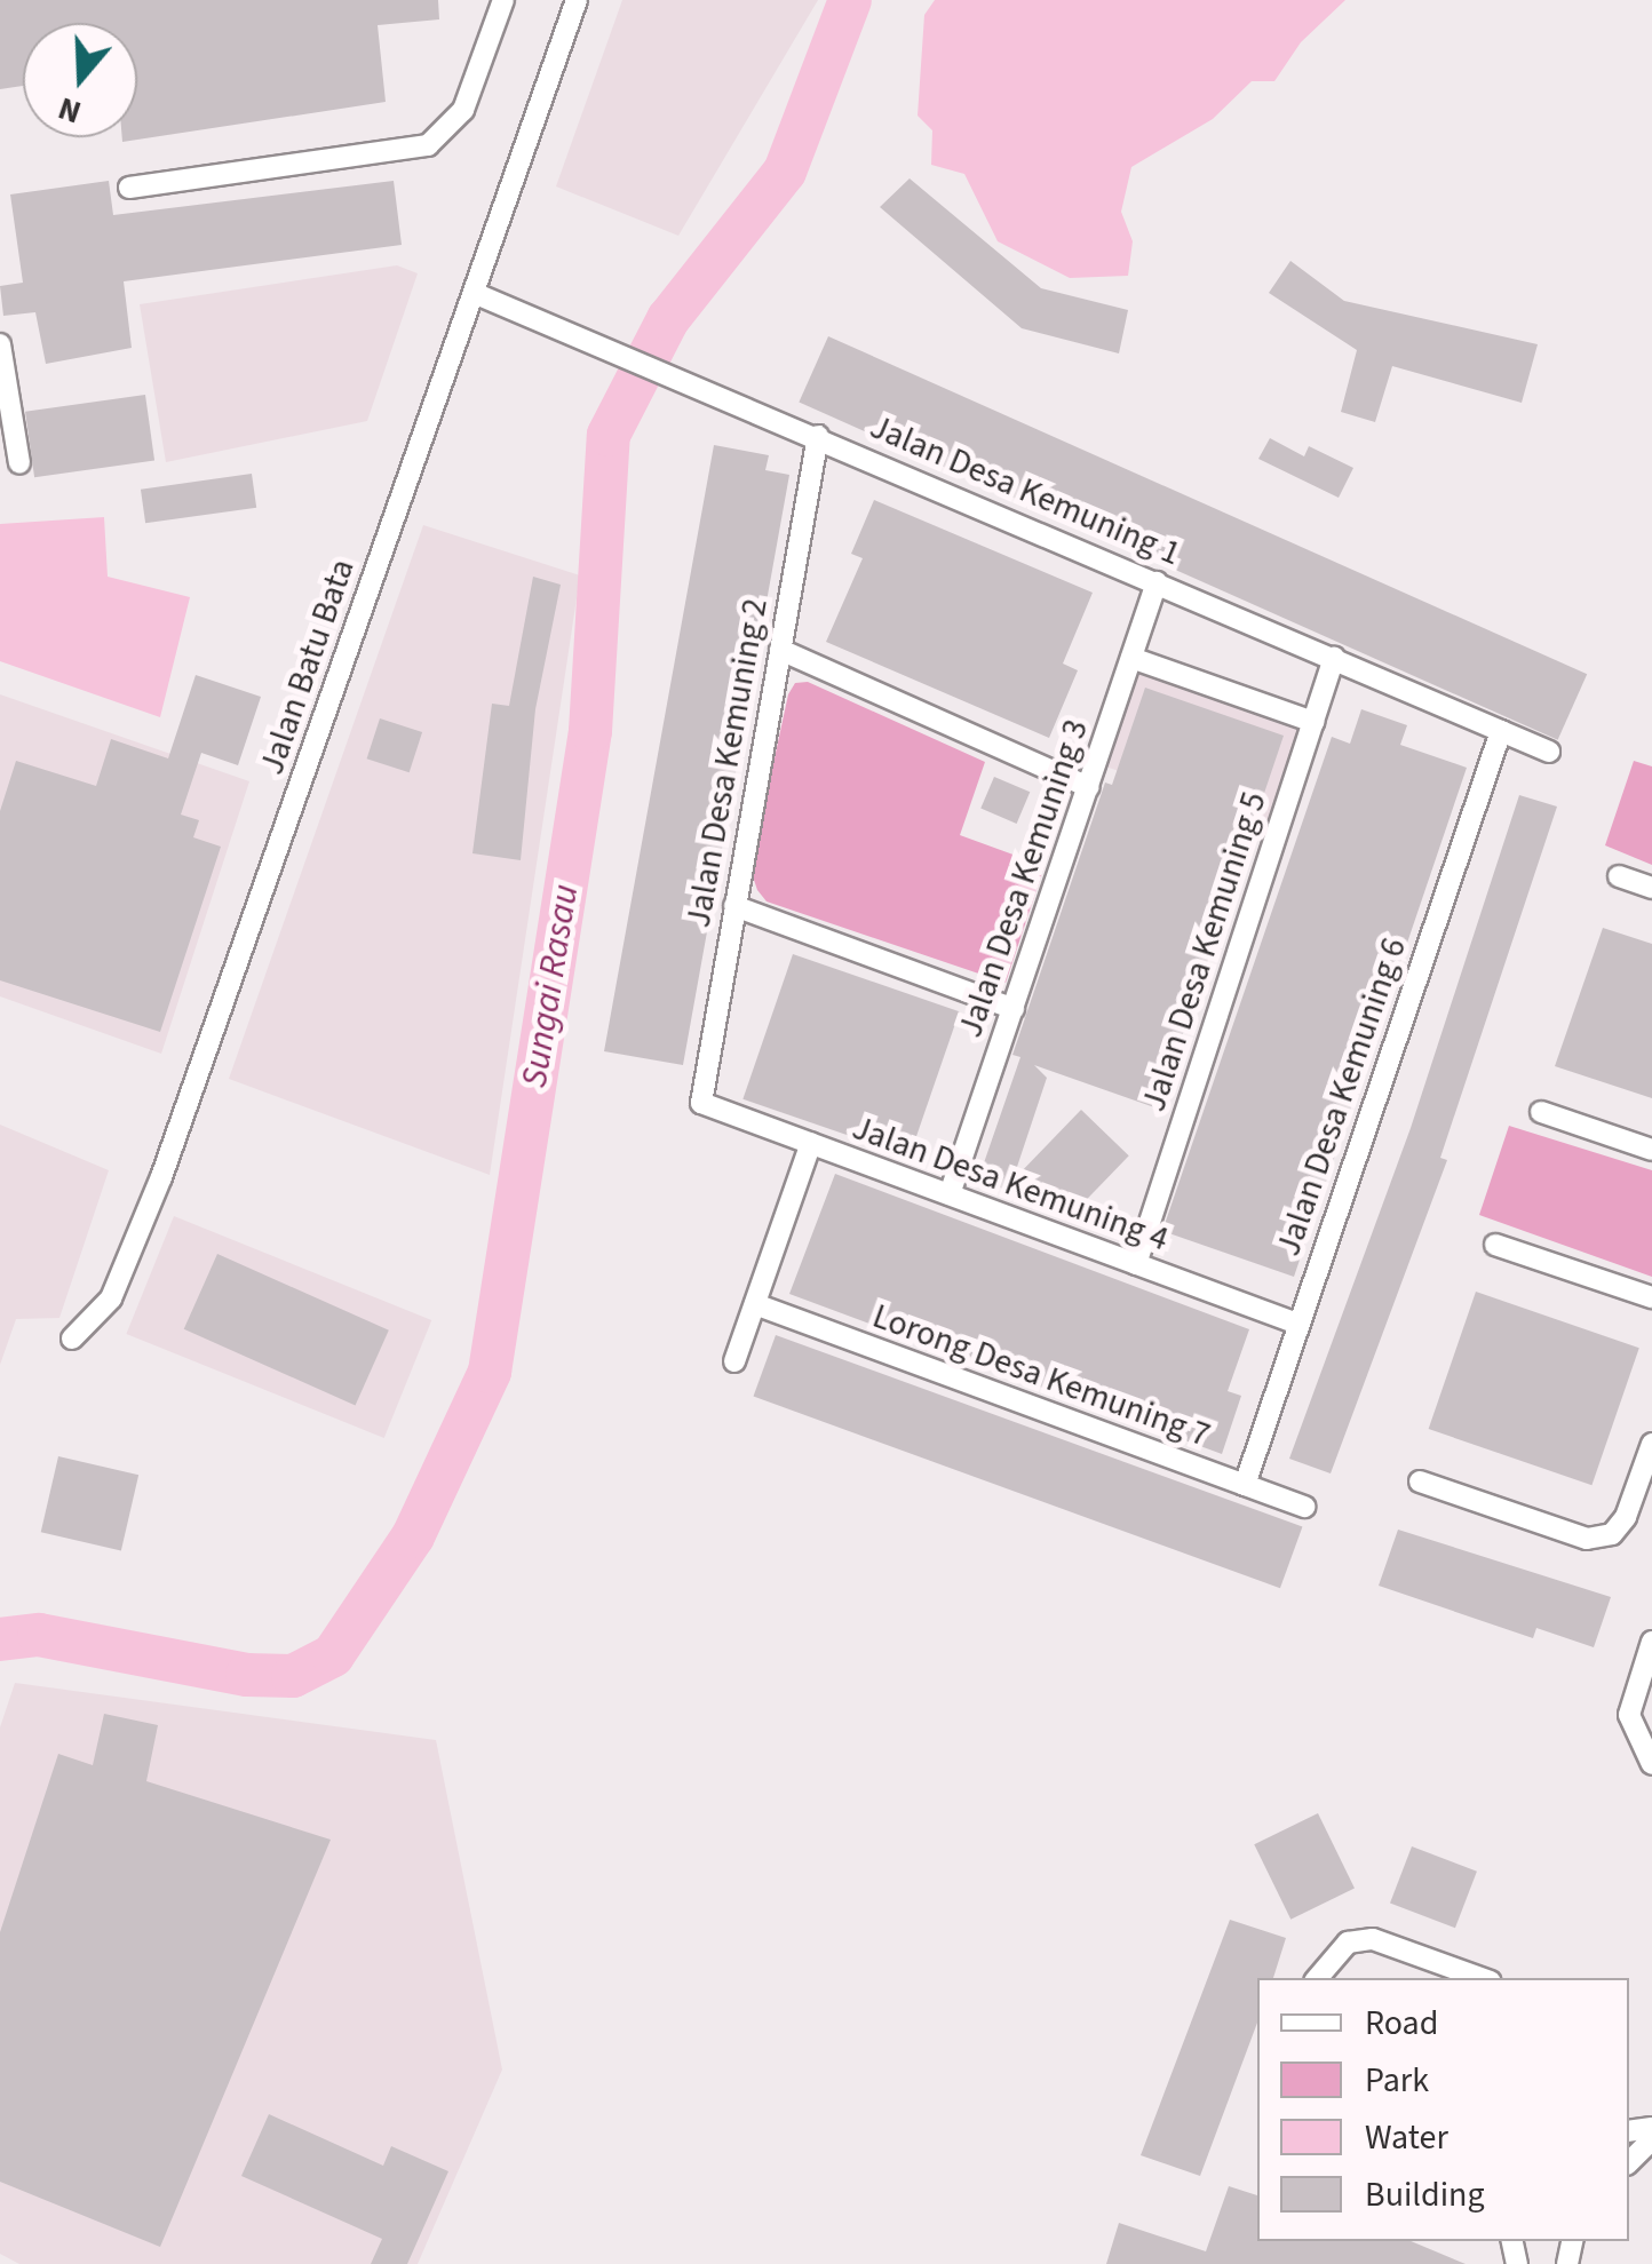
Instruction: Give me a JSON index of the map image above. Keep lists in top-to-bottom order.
{
  "streets": {
    "street": [
      "Jalan Desa Kemuning 1",
      "Jalan Batu Bata",
      "Jalan Desa Kemuning 2",
      "Jalan Desa Kemuning 3",
      "Jalan Desa Kemuning 5",
      "Jalan Desa Kemuning 6",
      "Jalan Desa Kemuning 4",
      "Lorong Desa Kemuning 7"
    ]
  },
  "crossings": [
    ["Jalan Desa Kemuning 1", "Jalan Batu Bata"],
    ["Jalan Desa Kemuning 1", "Jalan Desa Kemuning 2"],
    ["Jalan Desa Kemuning 1", "Jalan Desa Kemuning 3"],
    ["Jalan Desa Kemuning 1", "Jalan Desa Kemuning 5"],
    ["Jalan Desa Kemuning 1", "Jalan Desa Kemuning 6"],
    ["Jalan Desa Kemuning 2", "Jalan Desa Kemuning 4"],
    ["Jalan Desa Kemuning 3", "Jalan Desa Kemuning 4"],
    ["Jalan Desa Kemuning 5", "Jalan Desa Kemuning 4"],
    ["Jalan Desa Kemuning 6", "Jalan Desa Kemuning 4"],
    ["Jalan Desa Kemuning 6", "Lorong Desa Kemuning 7"]
  ],
  "water": ["Sungai Rasau"],
  "legend": [
    "Road",
    "Park",
    "Water",
    "Building"
  ],
  "north": "bottom"
}
